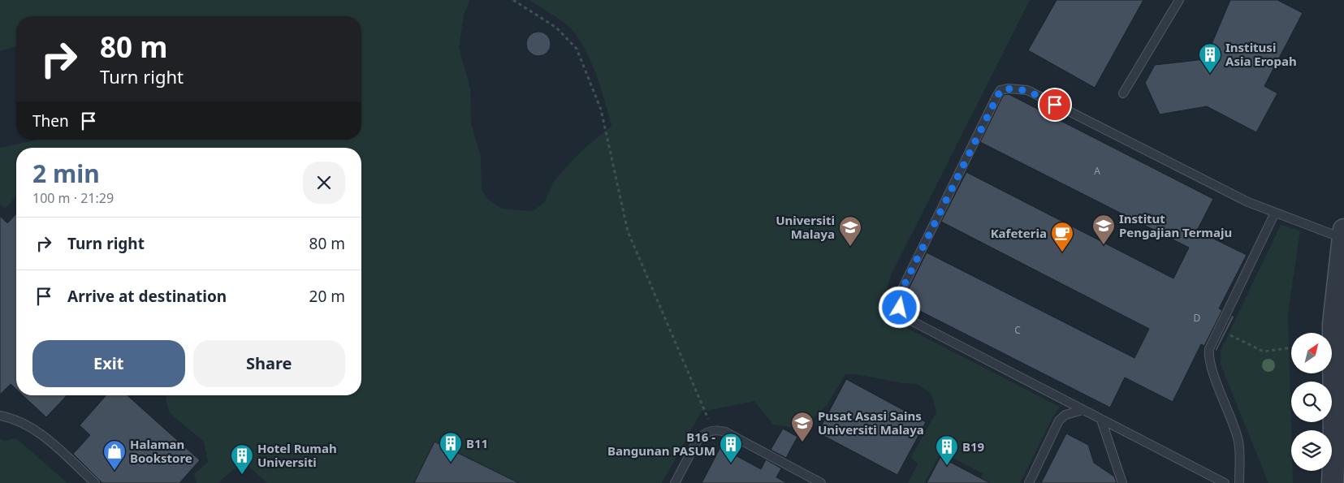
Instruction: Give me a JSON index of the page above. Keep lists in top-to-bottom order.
{
  "places": {
    "building": [
      "Institusi Asia Eropah",
      "B11",
      "B16 - Bangunan PASUM",
      "B19",
      "Hotel Rumah Universiti"
    ],
    "school or university": ["Institut Pengajian Termaju", "Universiti Malaya", "Pusat Asasi Sains Universiti Malaya"],
    "cafe": ["Kafeteria"],
    "shop": ["Halaman Bookstore"]
  },
  "house_numbers": ["A", "D", "C"],
  "north": "top right",
  "page": {
    "turn": ["80 m", "Turn right"],
    "then": "Then",
    "heading": ["2 min", "100 m · 21:29"],
    "list": [
      {
        "name": "Turn right",
        "value": "80 m"
      },
      {
        "name": "Arrive at destination",
        "value": "20 m"
      }
    ],
    "buttons": ["Exit", "Share"]
  }
}
